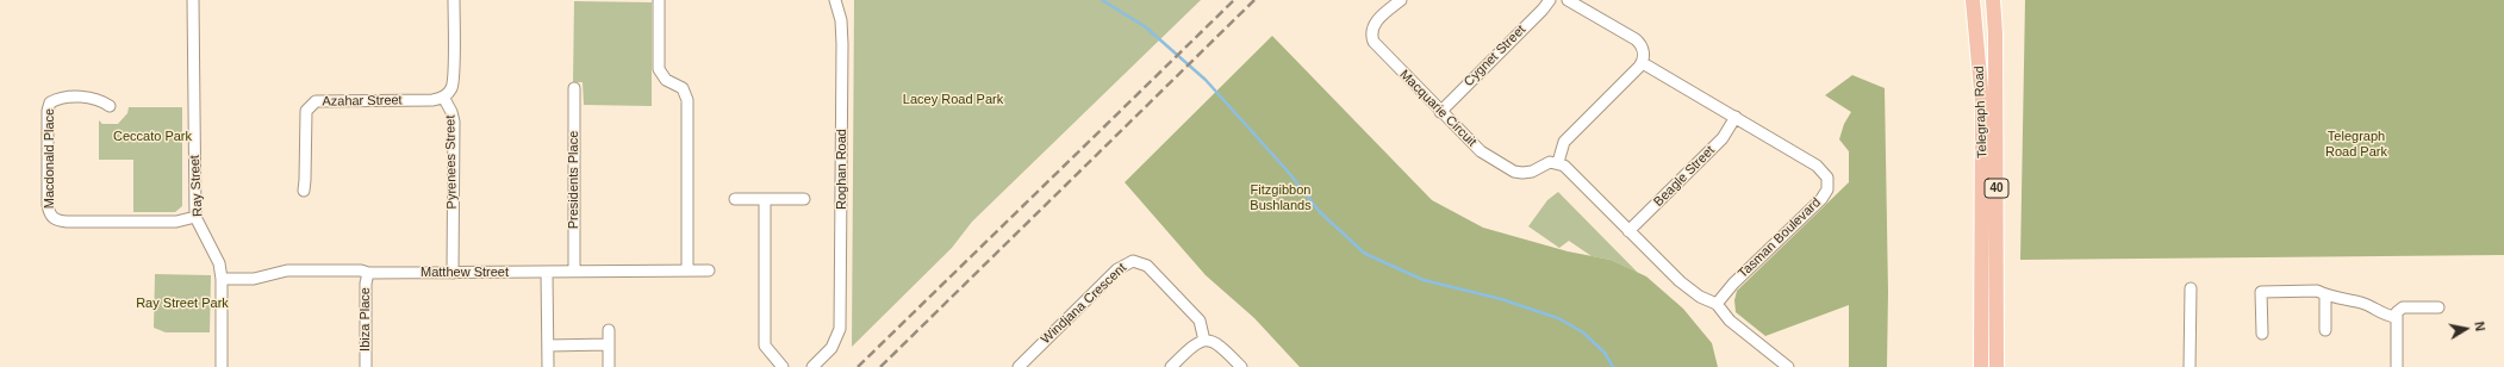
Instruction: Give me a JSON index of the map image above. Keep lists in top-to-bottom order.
{
  "streets": {
    "main road": ["Telegraph Road", "40"],
    "street": [
      "Cygnet Street",
      "Azahar Street",
      "Macquarie Circuit",
      "Macdonald Place",
      "Pyrenees Street",
      "Roghan Road",
      "Beagle Street",
      "Presidents Place",
      "Ray Street",
      "Tasman Boulevard",
      "Matthew Street",
      "Windjana Crescent",
      "Ibiza Place"
    ]
  },
  "crossings": [
    ["Cygnet Street", "Macquarie Circuit"],
    ["Azahar Street", "Pyrenees Street"],
    ["Macdonald Place", "Ray Street"],
    ["Pyrenees Street", "Matthew Street"],
    ["Beagle Street", "Tasman Boulevard"],
    ["Presidents Place", "Matthew Street"],
    ["Ray Street", "Matthew Street"],
    ["Matthew Street", "Ibiza Place"]
  ],
  "parks": [
    "Lacey Road Park",
    "Ceccato Park",
    "Telegraph Road Park",
    "Fitzgibbon Bushlands",
    "Ray Street Park"
  ],
  "north": "right"
}
